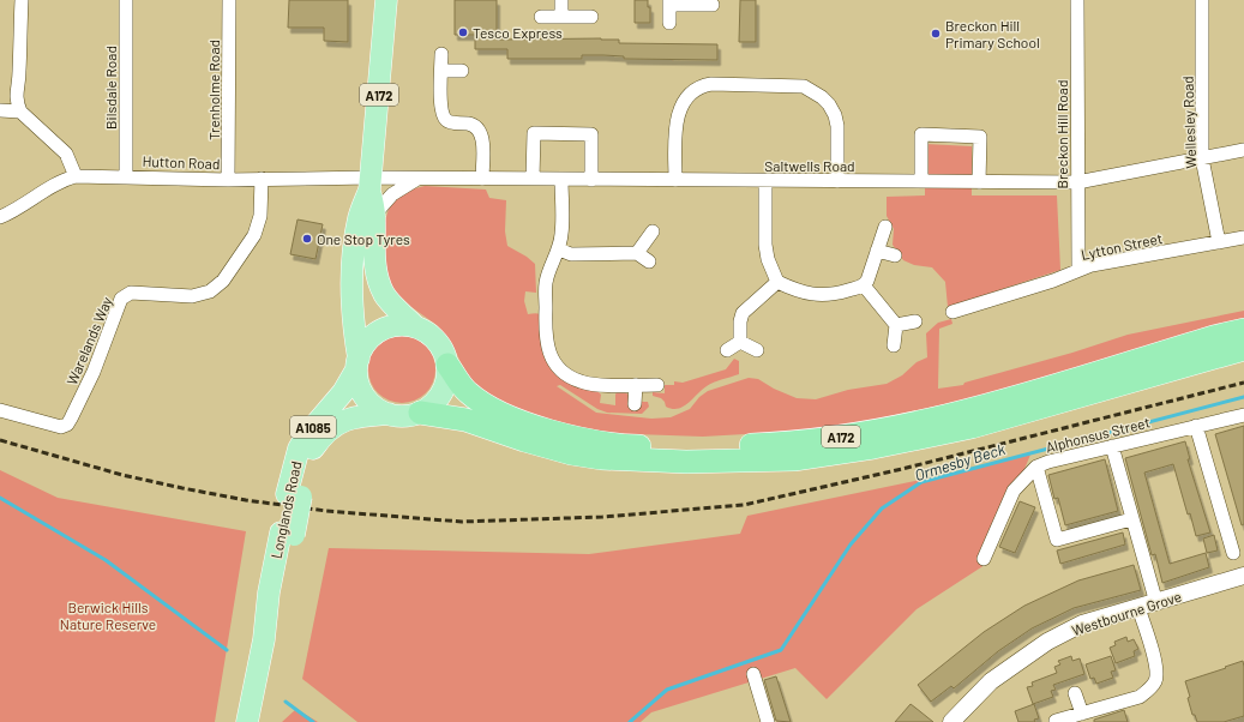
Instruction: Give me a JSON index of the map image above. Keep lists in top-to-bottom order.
{
  "streets": {
    "highway": ["A172"],
    "main road": ["A1085", "Longlands Road"],
    "street": [
      "Bilsdale Road",
      "Trenholme Road",
      "Wellesley Road",
      "Breckon Hill Road",
      "Hutton Road",
      "Saltwells Road",
      "Lytton Street",
      "Warelands Way",
      "Alphonsus Street",
      "Westbourne Grove"
    ]
  },
  "crossings": [
    ["Bilsdale Road", "Hutton Road"],
    ["Trenholme Road", "Hutton Road"],
    ["A172", "Hutton Road"],
    ["A172", "Saltwells Road"],
    ["A172", "Longlands Road"],
    ["Wellesley Road", "Saltwells Road"],
    ["Wellesley Road", "Lytton Street"],
    ["Breckon Hill Road", "Saltwells Road"],
    ["Breckon Hill Road", "Lytton Street"],
    ["Hutton Road", "Saltwells Road"],
    ["Hutton Road", "Warelands Way"]
  ],
  "water": ["Ormesby Beck"],
  "parks": ["Berwick Hills Nature Reserve"],
  "places": ["Tesco Express", "Breckon Hill Primary School", "One Stop Tyres"]
}
